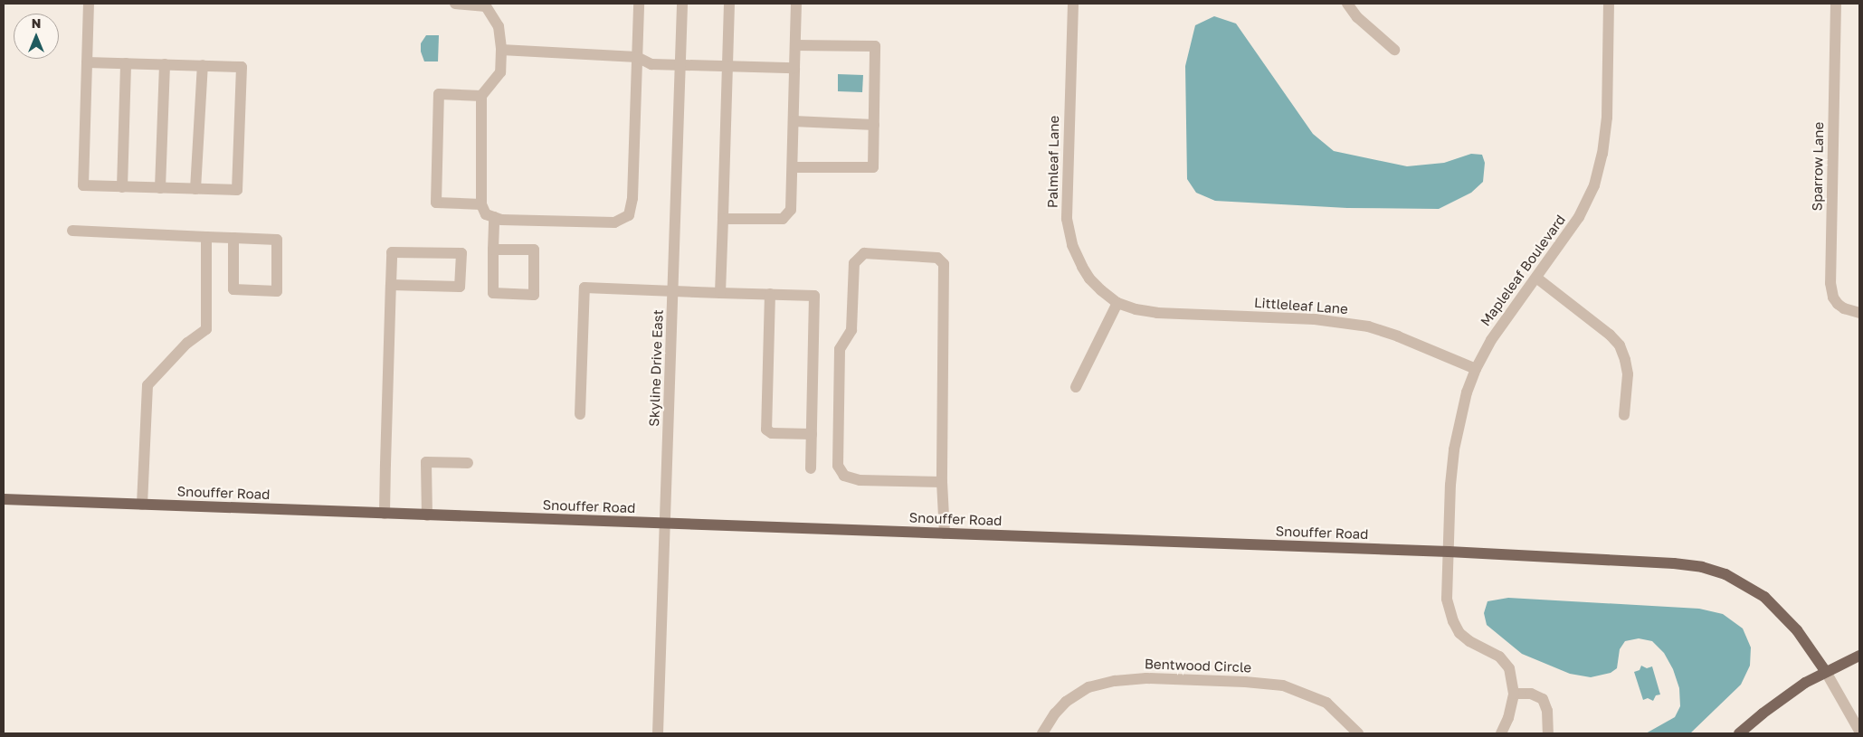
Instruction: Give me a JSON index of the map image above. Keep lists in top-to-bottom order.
{
  "streets": {
    "main road": ["Snouffer Road"],
    "street": [
      "Palmleaf Lane",
      "Sparrow Lane",
      "Mapleleaf Boulevard",
      "Littleleaf Lane",
      "Skyline Drive East",
      "Bentwood Circle"
    ]
  },
  "crossings": [
    ["Palmleaf Lane", "Littleleaf Lane"],
    ["Mapleleaf Boulevard", "Littleleaf Lane"],
    ["Mapleleaf Boulevard", "Snouffer Road"],
    ["Skyline Drive East", "Snouffer Road"]
  ],
  "north": "top"
}
